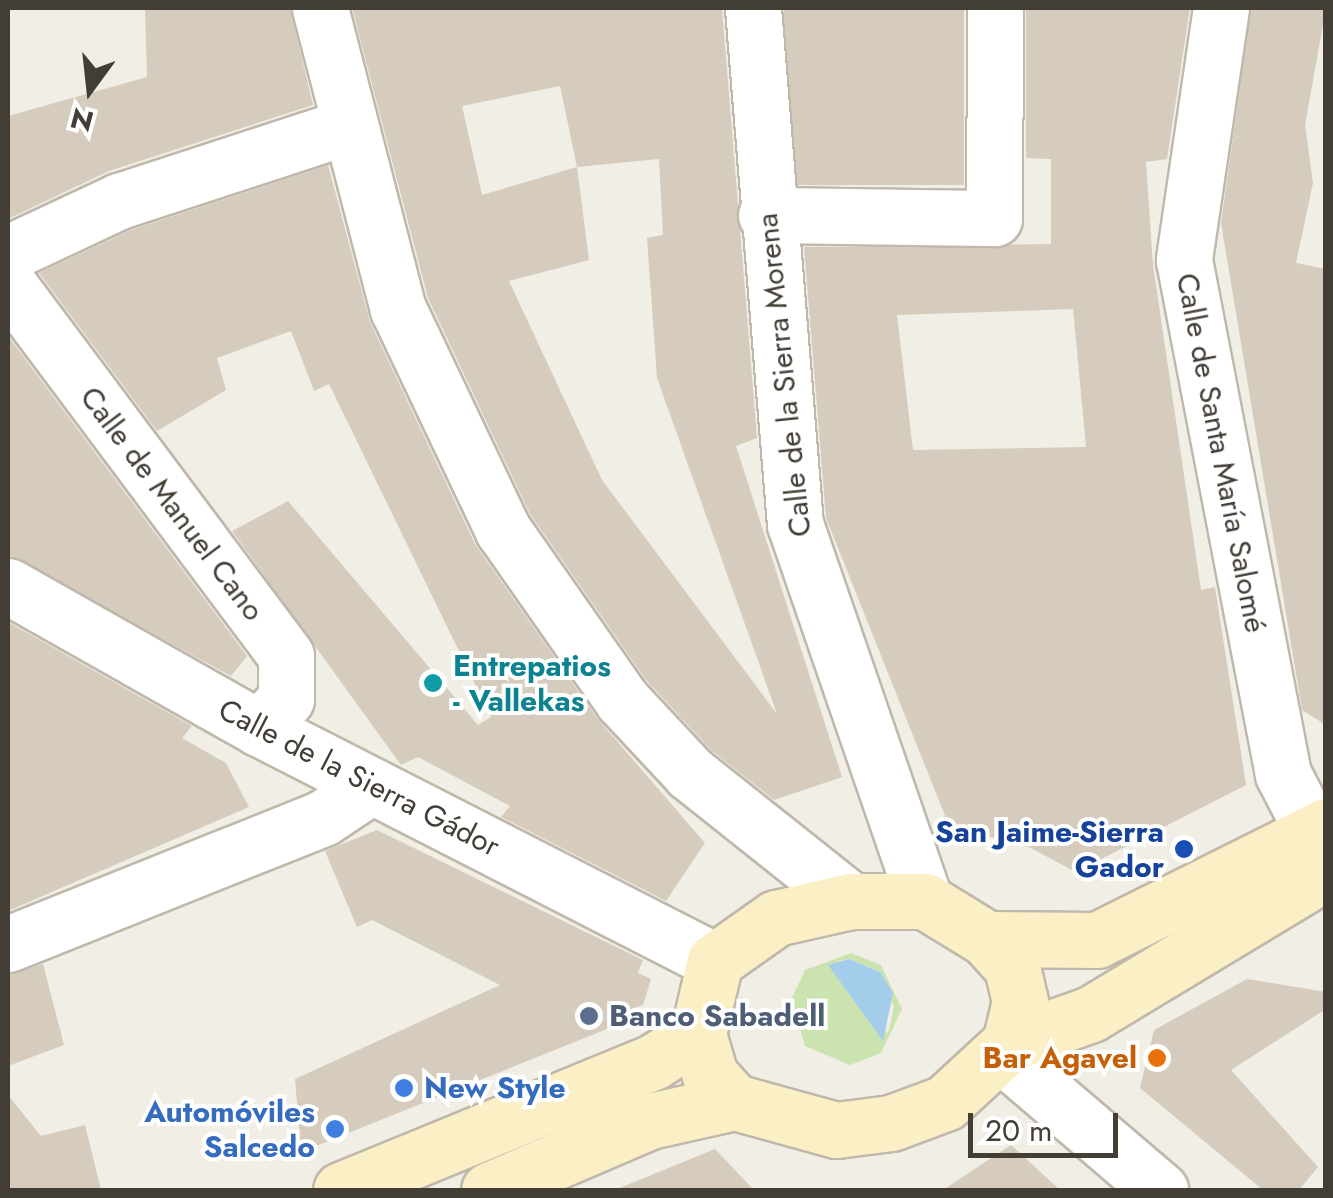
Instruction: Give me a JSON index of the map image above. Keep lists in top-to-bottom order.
{
  "streets": {
    "street": [
      "Calle de la Sierra Morena",
      "Calle de Santa María Salomé",
      "Calle de Manuel Cano",
      "Calle de la Sierra Gádor"
    ]
  },
  "crossings": [
    ["Calle de la Sierra Morena", "Calle de la Sierra Gádor"],
    ["Calle de Manuel Cano", "Calle de la Sierra Gádor"]
  ],
  "places": [
    "Entrepatios - Vallekas",
    "San Jaime-Sierra Gador",
    "Banco Sabadell",
    "Bar Agavel",
    "New Style",
    "Automóviles Salcedo"
  ],
  "scale_bar": "20 m",
  "north": "bottom"
}
